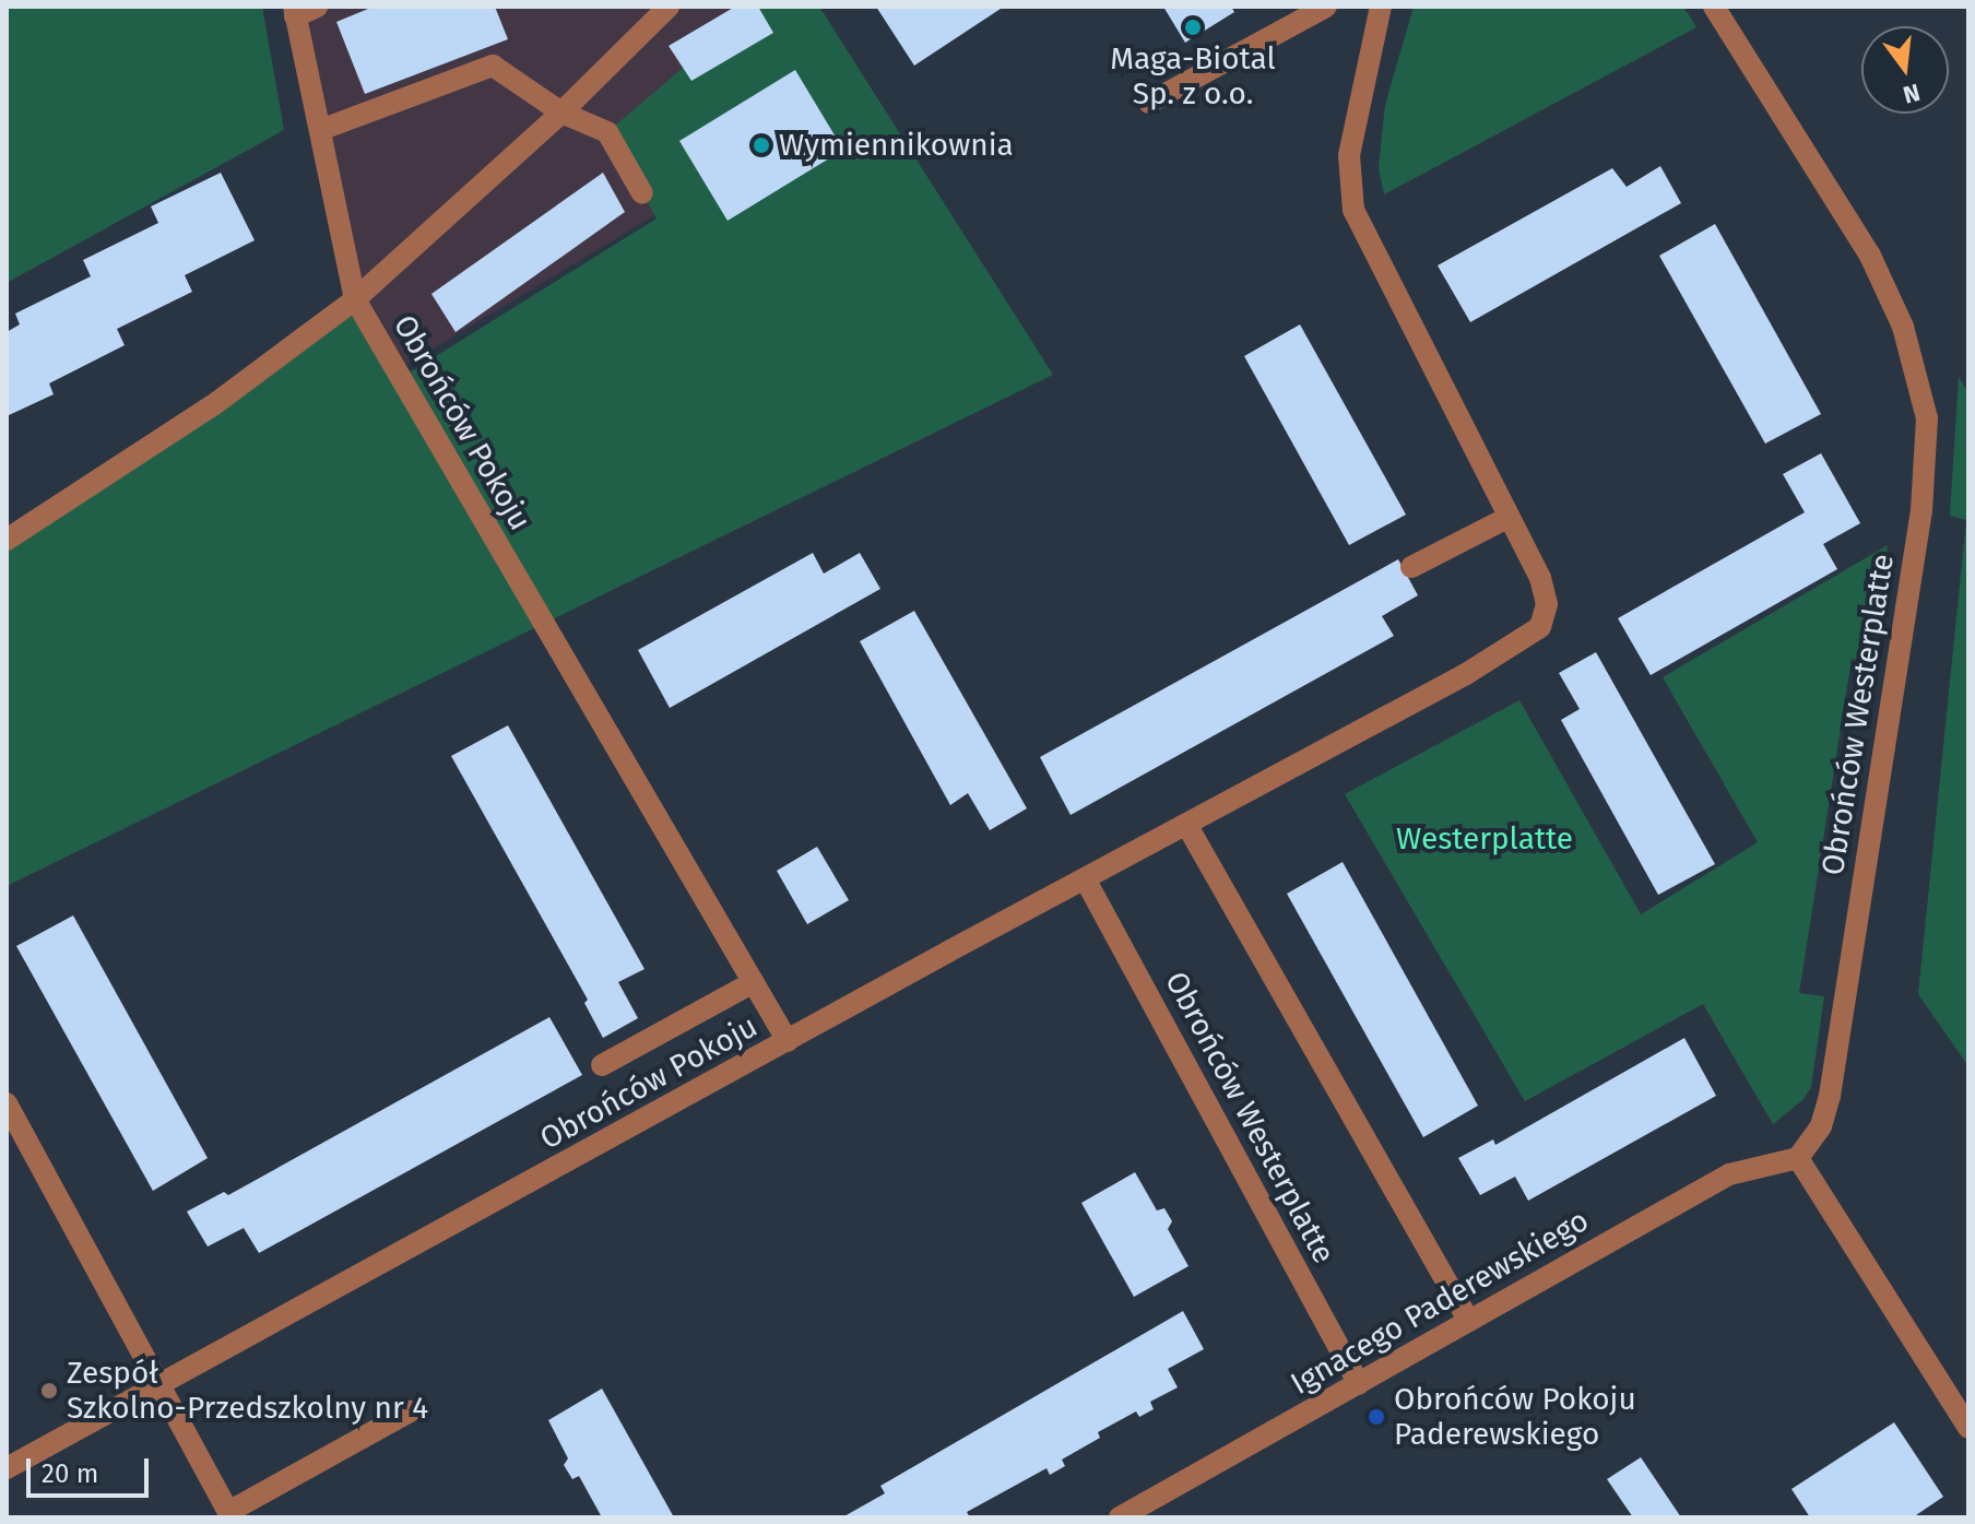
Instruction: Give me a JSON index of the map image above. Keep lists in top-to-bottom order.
{
  "streets": {
    "street": ["Obrońców Pokoju", "Obrońców Westerplatte", "Ignacego Paderewskiego"]
  },
  "crossings": [
    ["Obrońców Westerplatte", "Ignacego Paderewskiego"]
  ],
  "parks": ["Westerplatte"],
  "places": [
    "Maga-Biotal Sp. z o.o.",
    "Wymiennikownia",
    "Zespół Szkolno-Przedszkolny nr 4",
    "Obrońców Pokoju Paderewskiego"
  ],
  "scale_bar": "20 m",
  "north": "bottom"
}
